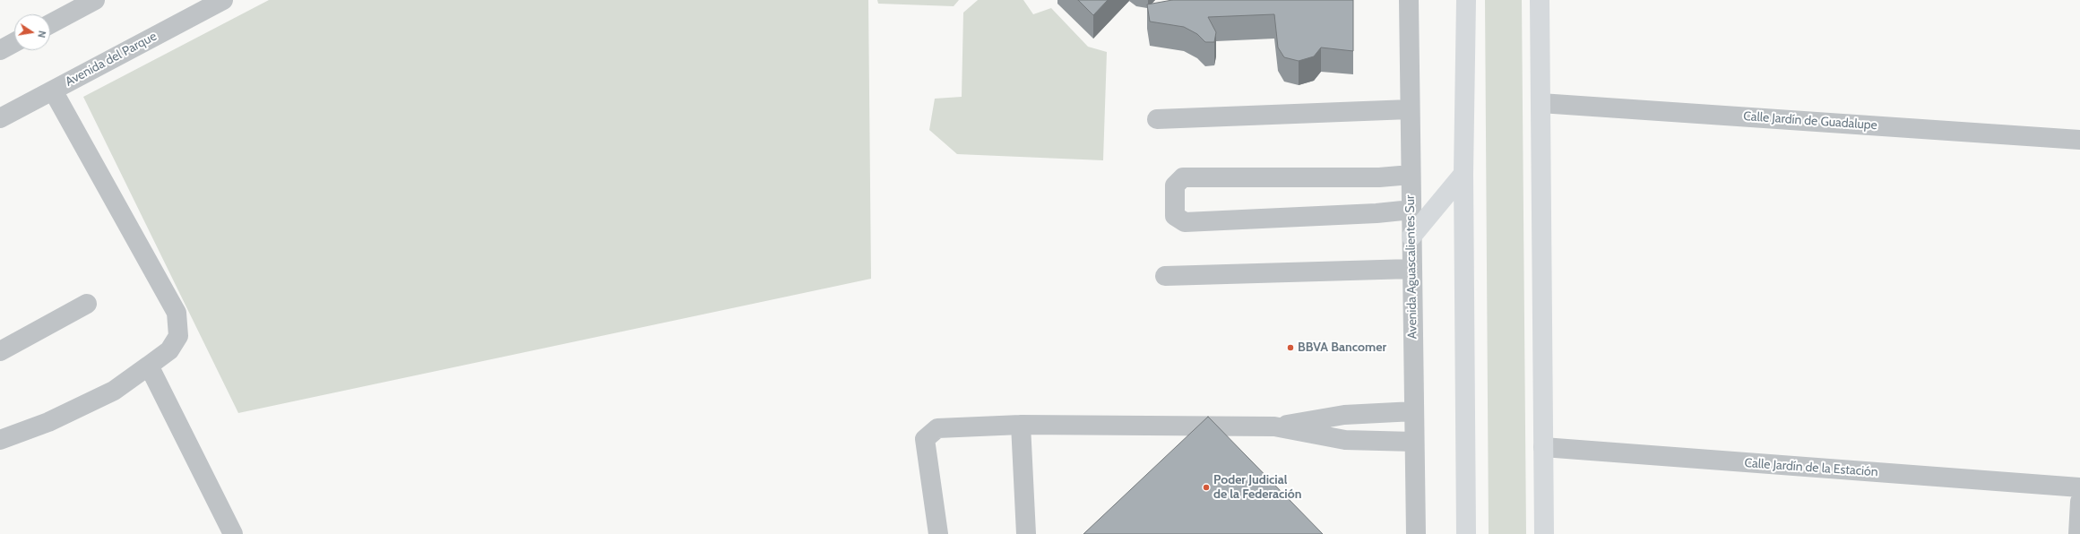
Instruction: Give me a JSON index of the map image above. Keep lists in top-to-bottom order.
{
  "streets": {
    "street": [
      "Avenida del Parque",
      "Calle Jardín de Guadalupe",
      "Avenida Aguascalientes Sur",
      "Calle Jardín de la Estación"
    ]
  },
  "places": ["BBVA Bancomer", "Poder Judicial de la Federación"],
  "north": "right"
}
